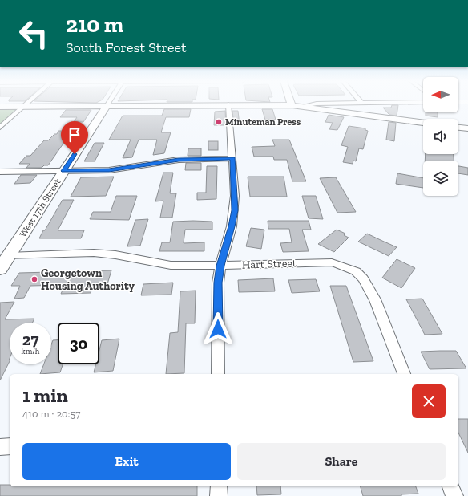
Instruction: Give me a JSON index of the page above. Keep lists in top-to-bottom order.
{
  "streets": {
    "main road": ["West 17th Street"],
    "street": ["Hart Street"]
  },
  "crossings": [
    ["West 17th Street", "Hart Street"]
  ],
  "places": ["Minuteman Press", "Georgetown Housing Authority"],
  "north": "left",
  "page": {
    "turn": ["210 m", "South Forest Street"],
    "speed": "27 km/h",
    "limit": "30",
    "heading": ["1 min", "410 m · 20:57"],
    "buttons": ["Exit", "Share"]
  }
}
